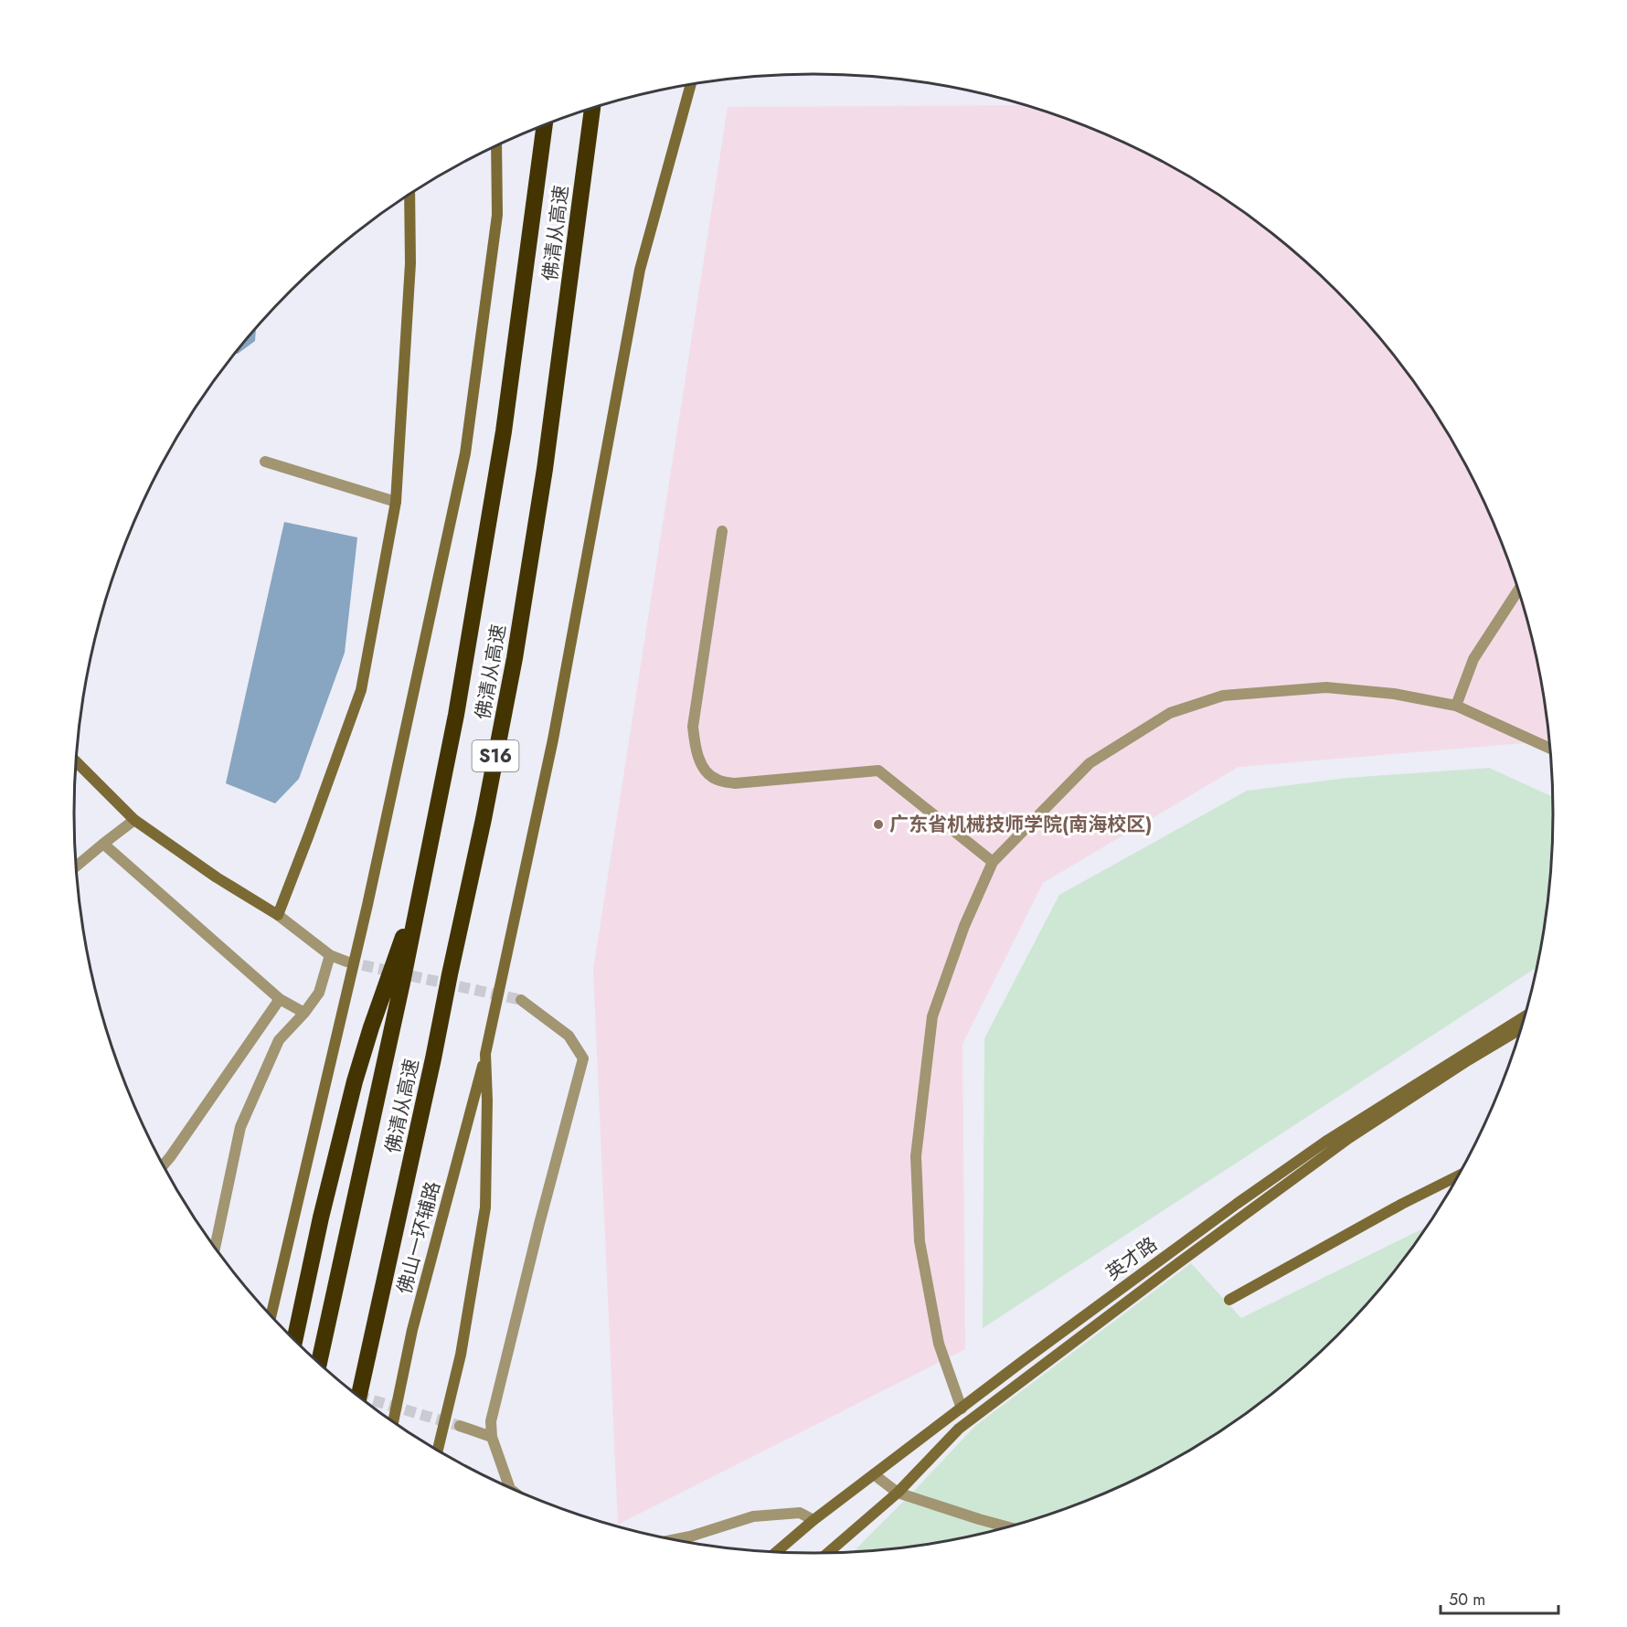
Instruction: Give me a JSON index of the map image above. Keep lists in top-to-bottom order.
{
  "streets": {
    "highway": ["佛清从高速", "S16"],
    "main road": ["佛山一环辅路", "英才路"]
  },
  "places": ["广东省机械技师学院(南海校区)"],
  "scale_bar": "50 m"
}
